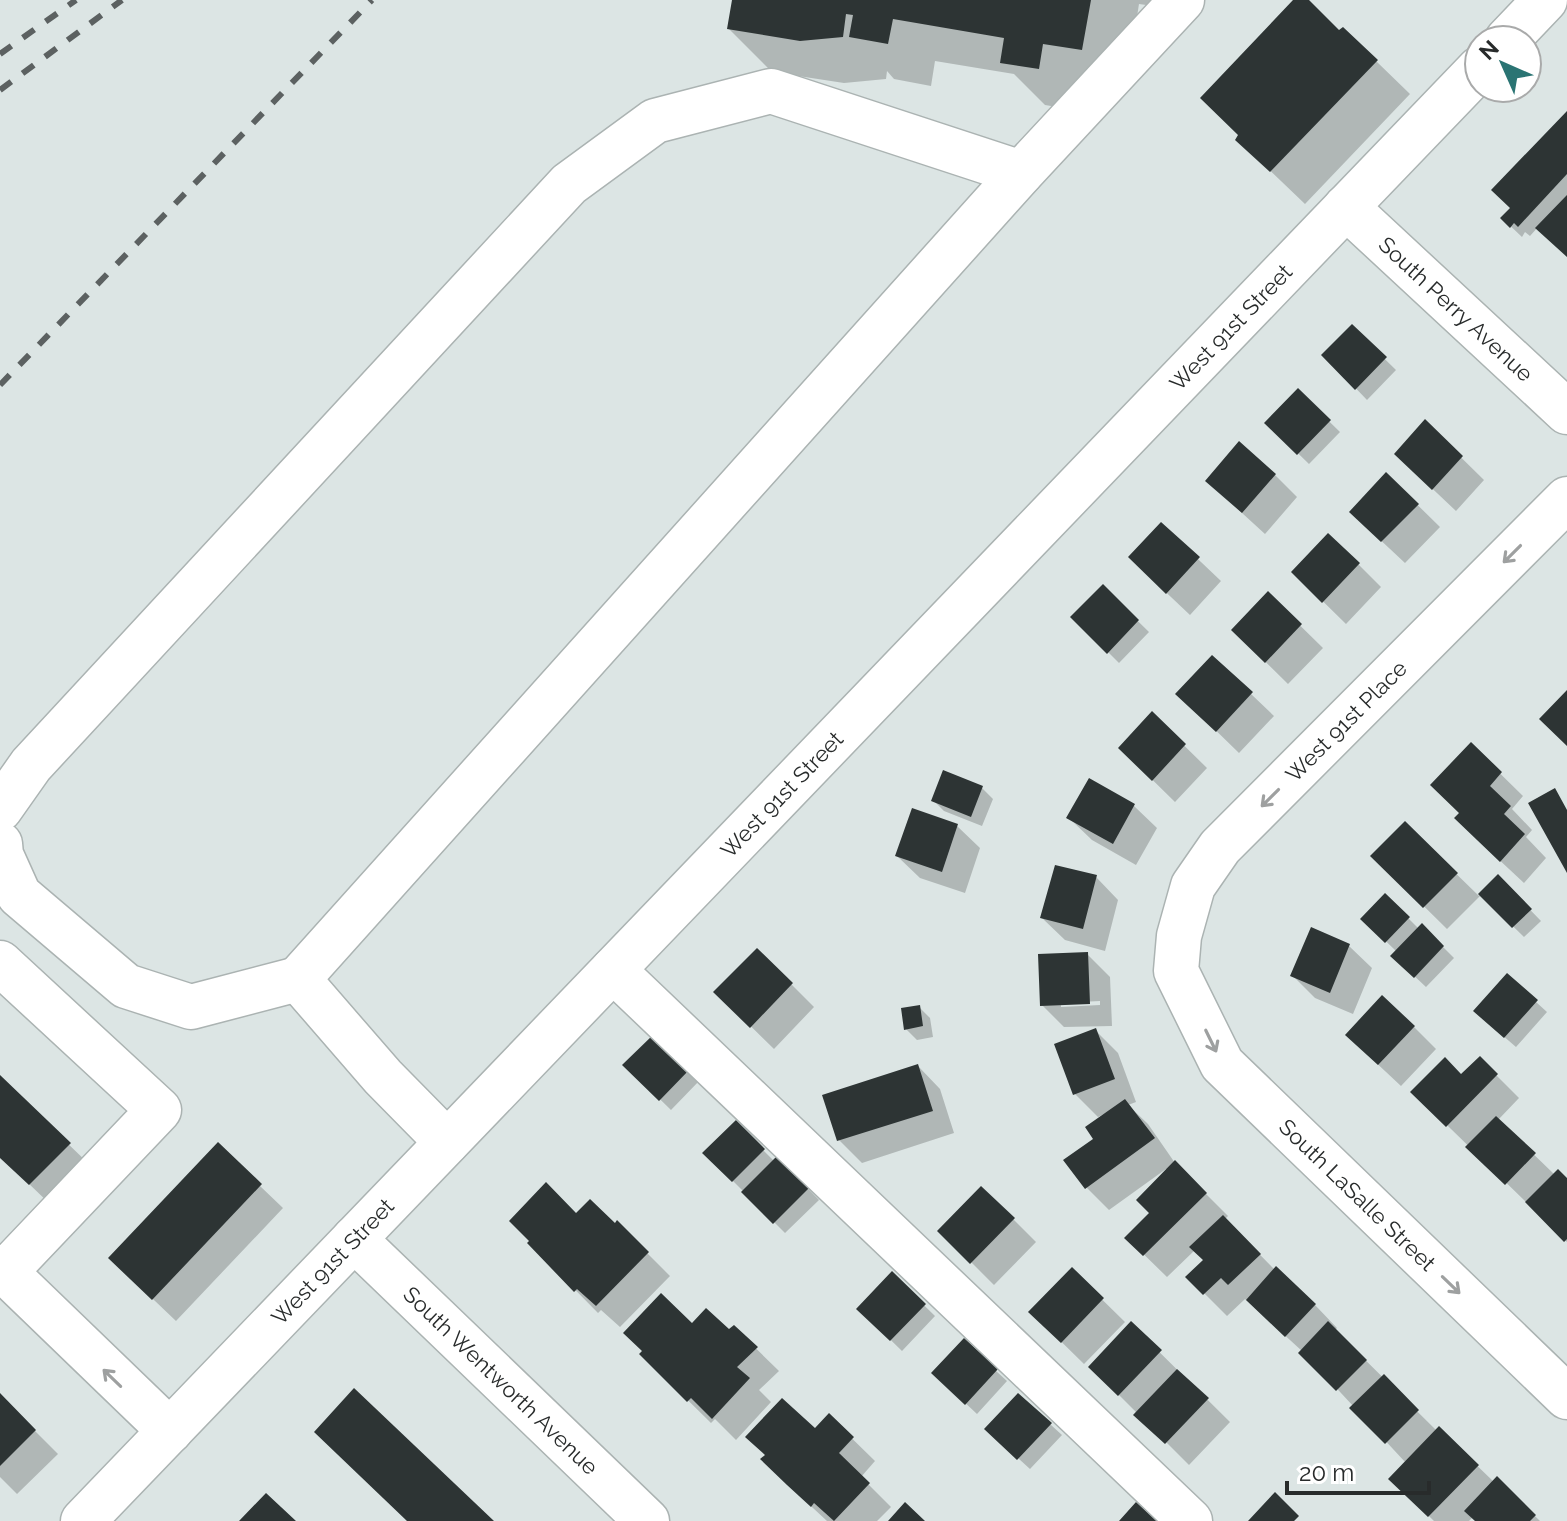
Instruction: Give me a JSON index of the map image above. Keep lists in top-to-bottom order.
{
  "streets": {
    "street": [
      "South Perry Avenue",
      "West 91st Street",
      "West 91st Place",
      "South LaSalle Street",
      "South Wentworth Avenue"
    ]
  },
  "crossings": [
    ["South Perry Avenue", "West 91st Street"],
    ["West 91st Street", "South Wentworth Avenue"],
    ["West 91st Place", "South LaSalle Street"]
  ],
  "one_way": ["West 91st Place"],
  "scale_bar": "20 m",
  "north": "top left"
}
